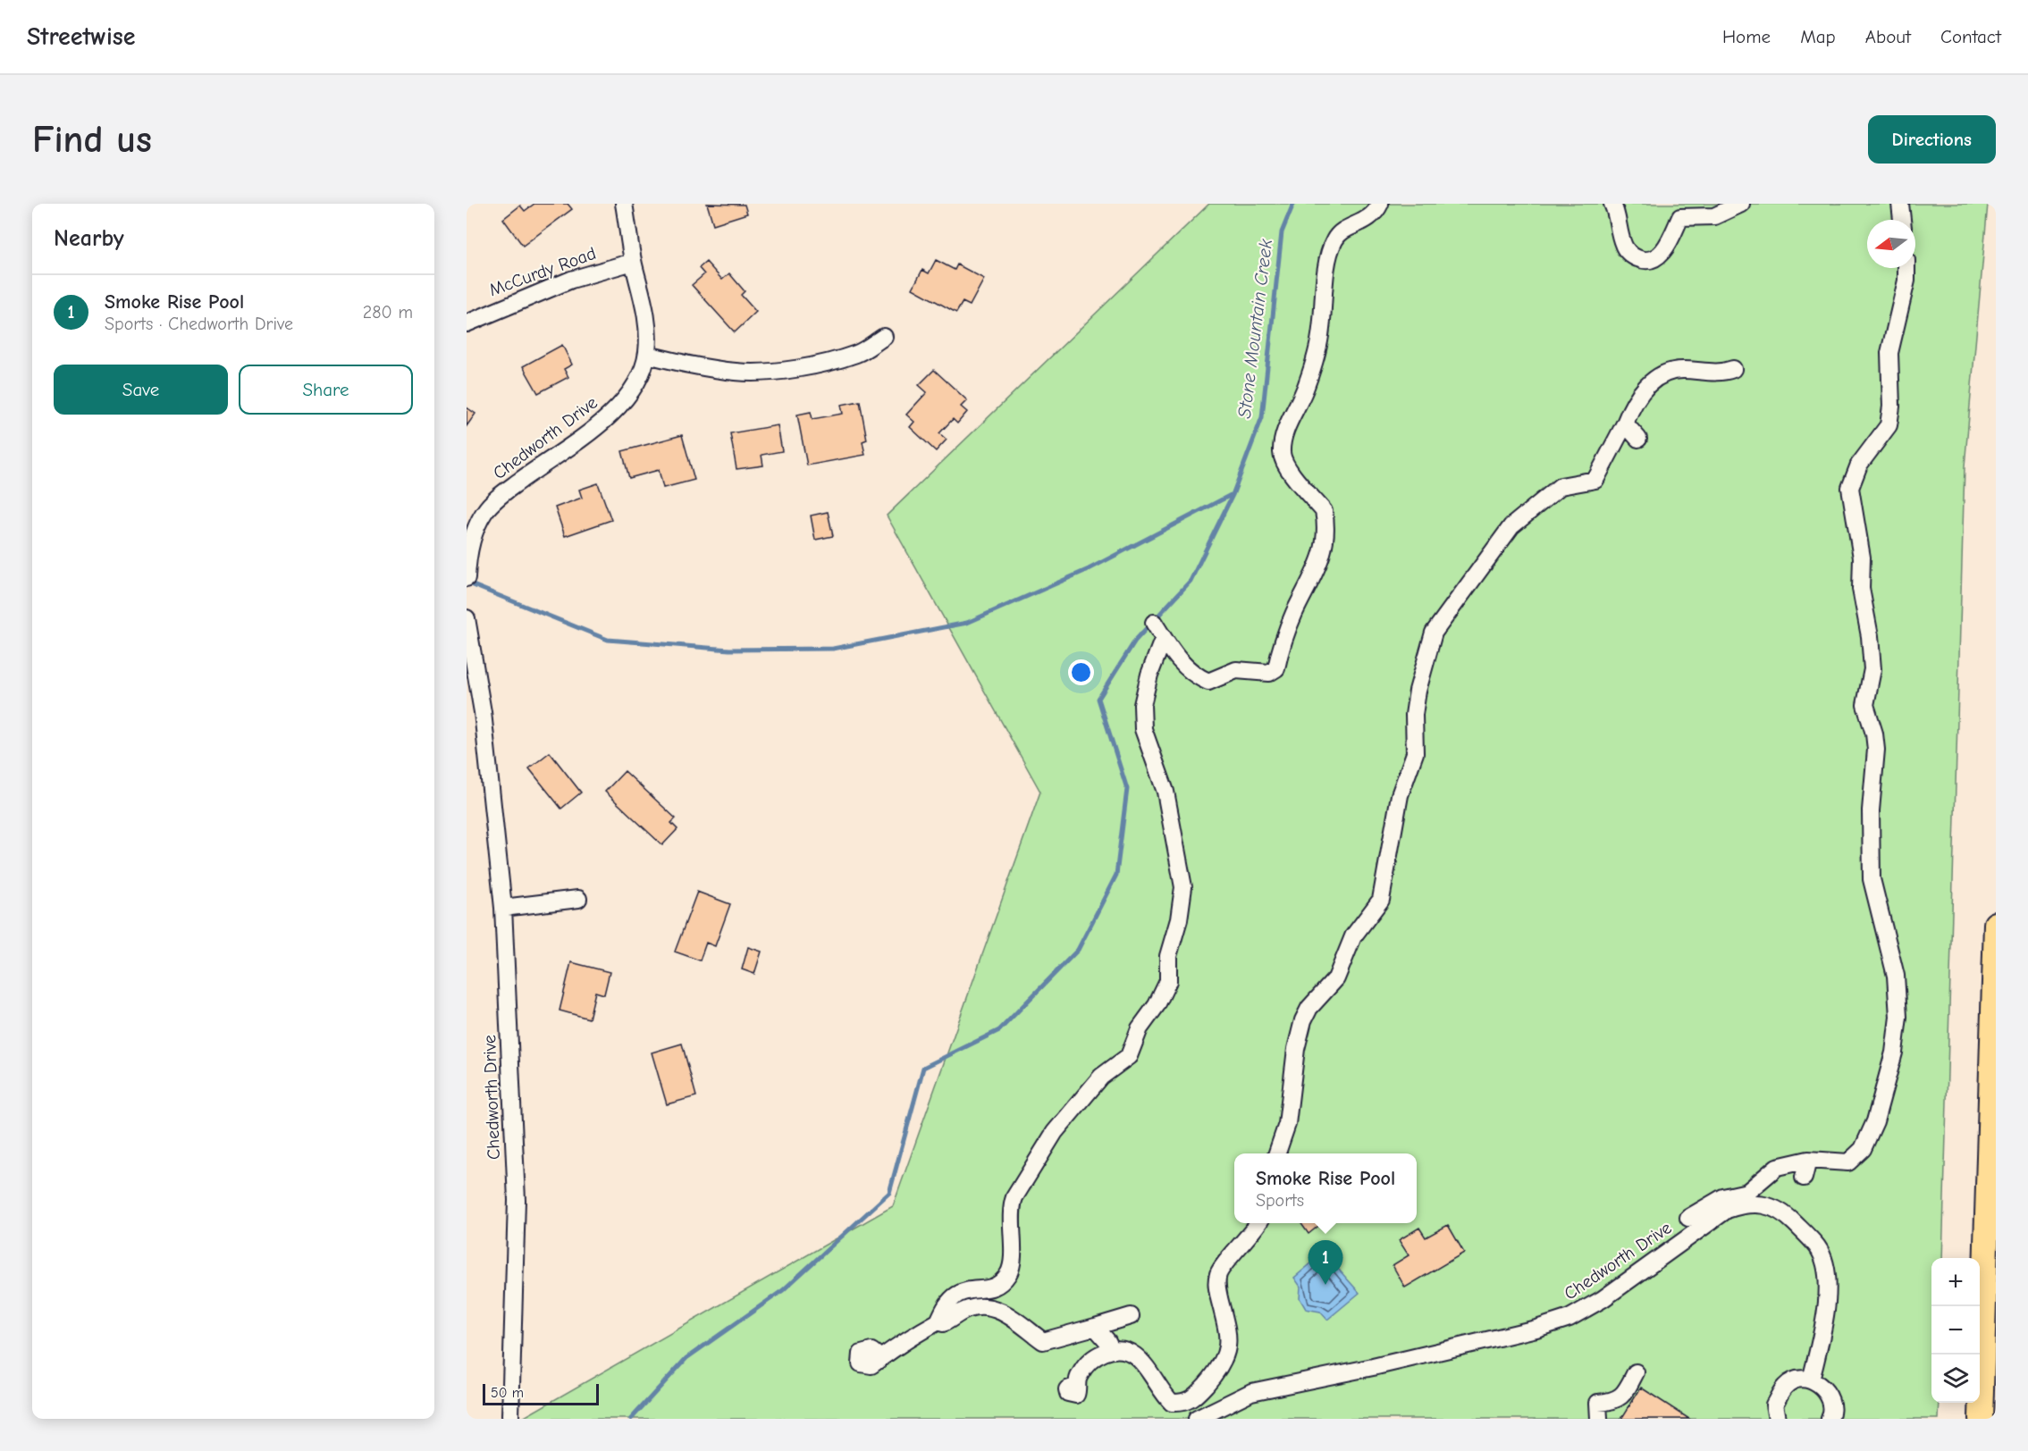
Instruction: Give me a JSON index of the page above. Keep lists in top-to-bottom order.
{
  "streets": {
    "street": ["McCurdy Road", "Chedworth Drive"]
  },
  "crossings": [
    ["McCurdy Road", "Chedworth Drive"]
  ],
  "water": ["Stone Mountain Creek"],
  "scale_bar": "50 m",
  "north": "left",
  "page": {
    "header": "Streetwise",
    "nav": [
      "Home",
      "Map",
      "About",
      "Contact"
    ],
    "buttons": [
      "Directions",
      ["Save", "Share"]
    ],
    "title": "Find us",
    "heading": "Nearby",
    "list": [
      {
        "mark": "1",
        "name": "Smoke Rise Pool",
        "note": "Sports · Chedworth Drive",
        "value": "280 m"
      }
    ],
    "popup": ["Smoke Rise Pool", "Sports"],
    "pins": "1",
    "map_buttons": ["+", "−"],
    "scale": "50 m"
  }
}
